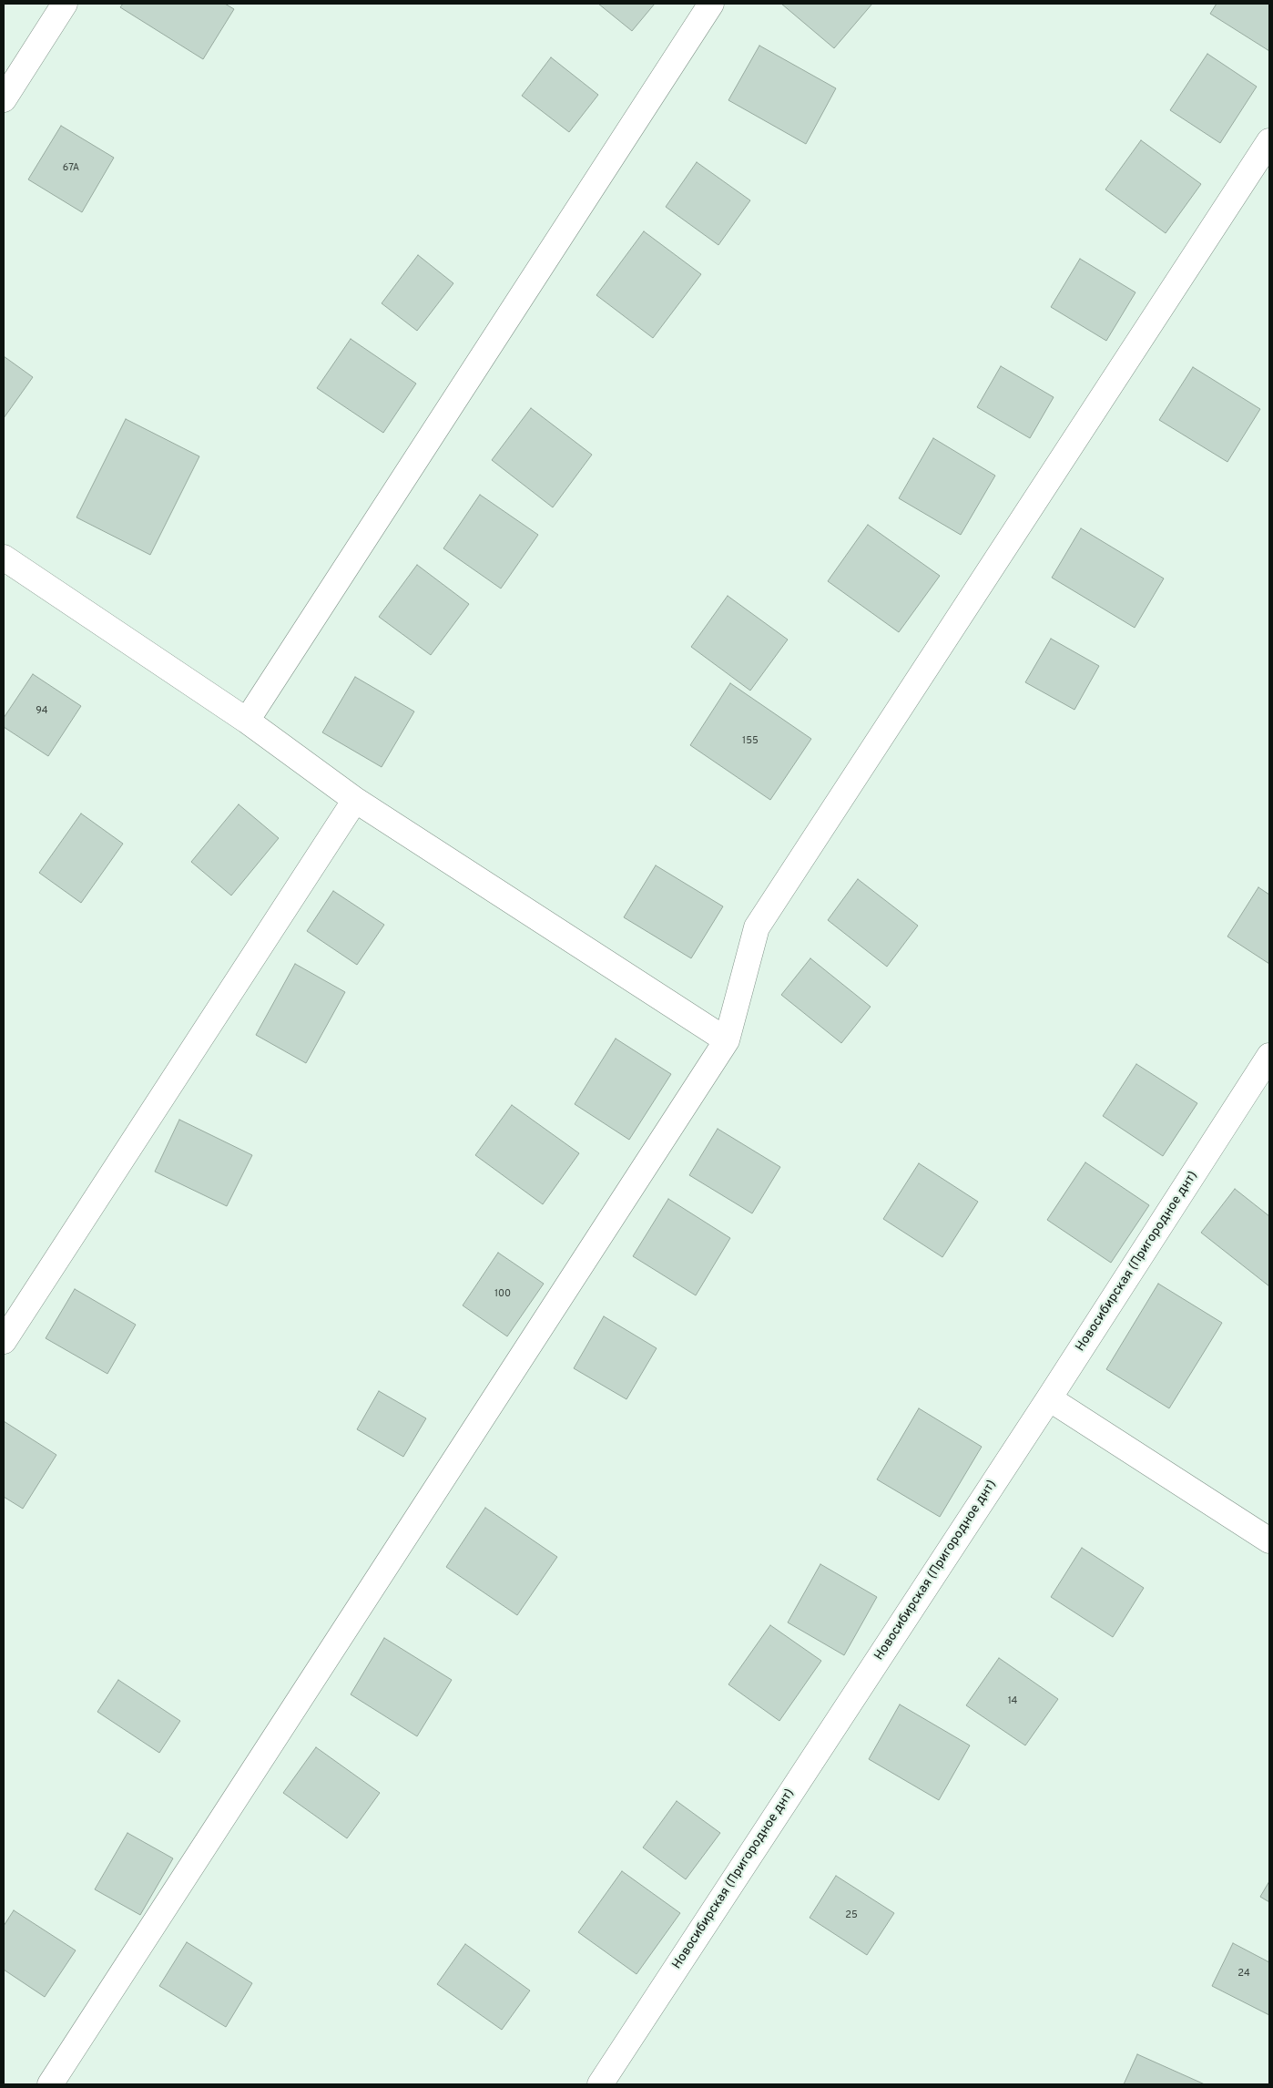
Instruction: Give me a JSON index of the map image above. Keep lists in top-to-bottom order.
{
  "streets": {
    "street": ["Новосибирская (Пригородное днт)"]
  },
  "house_numbers": [
    "67А",
    "94",
    "155",
    "100",
    "14",
    "25",
    "24"
  ]
}
